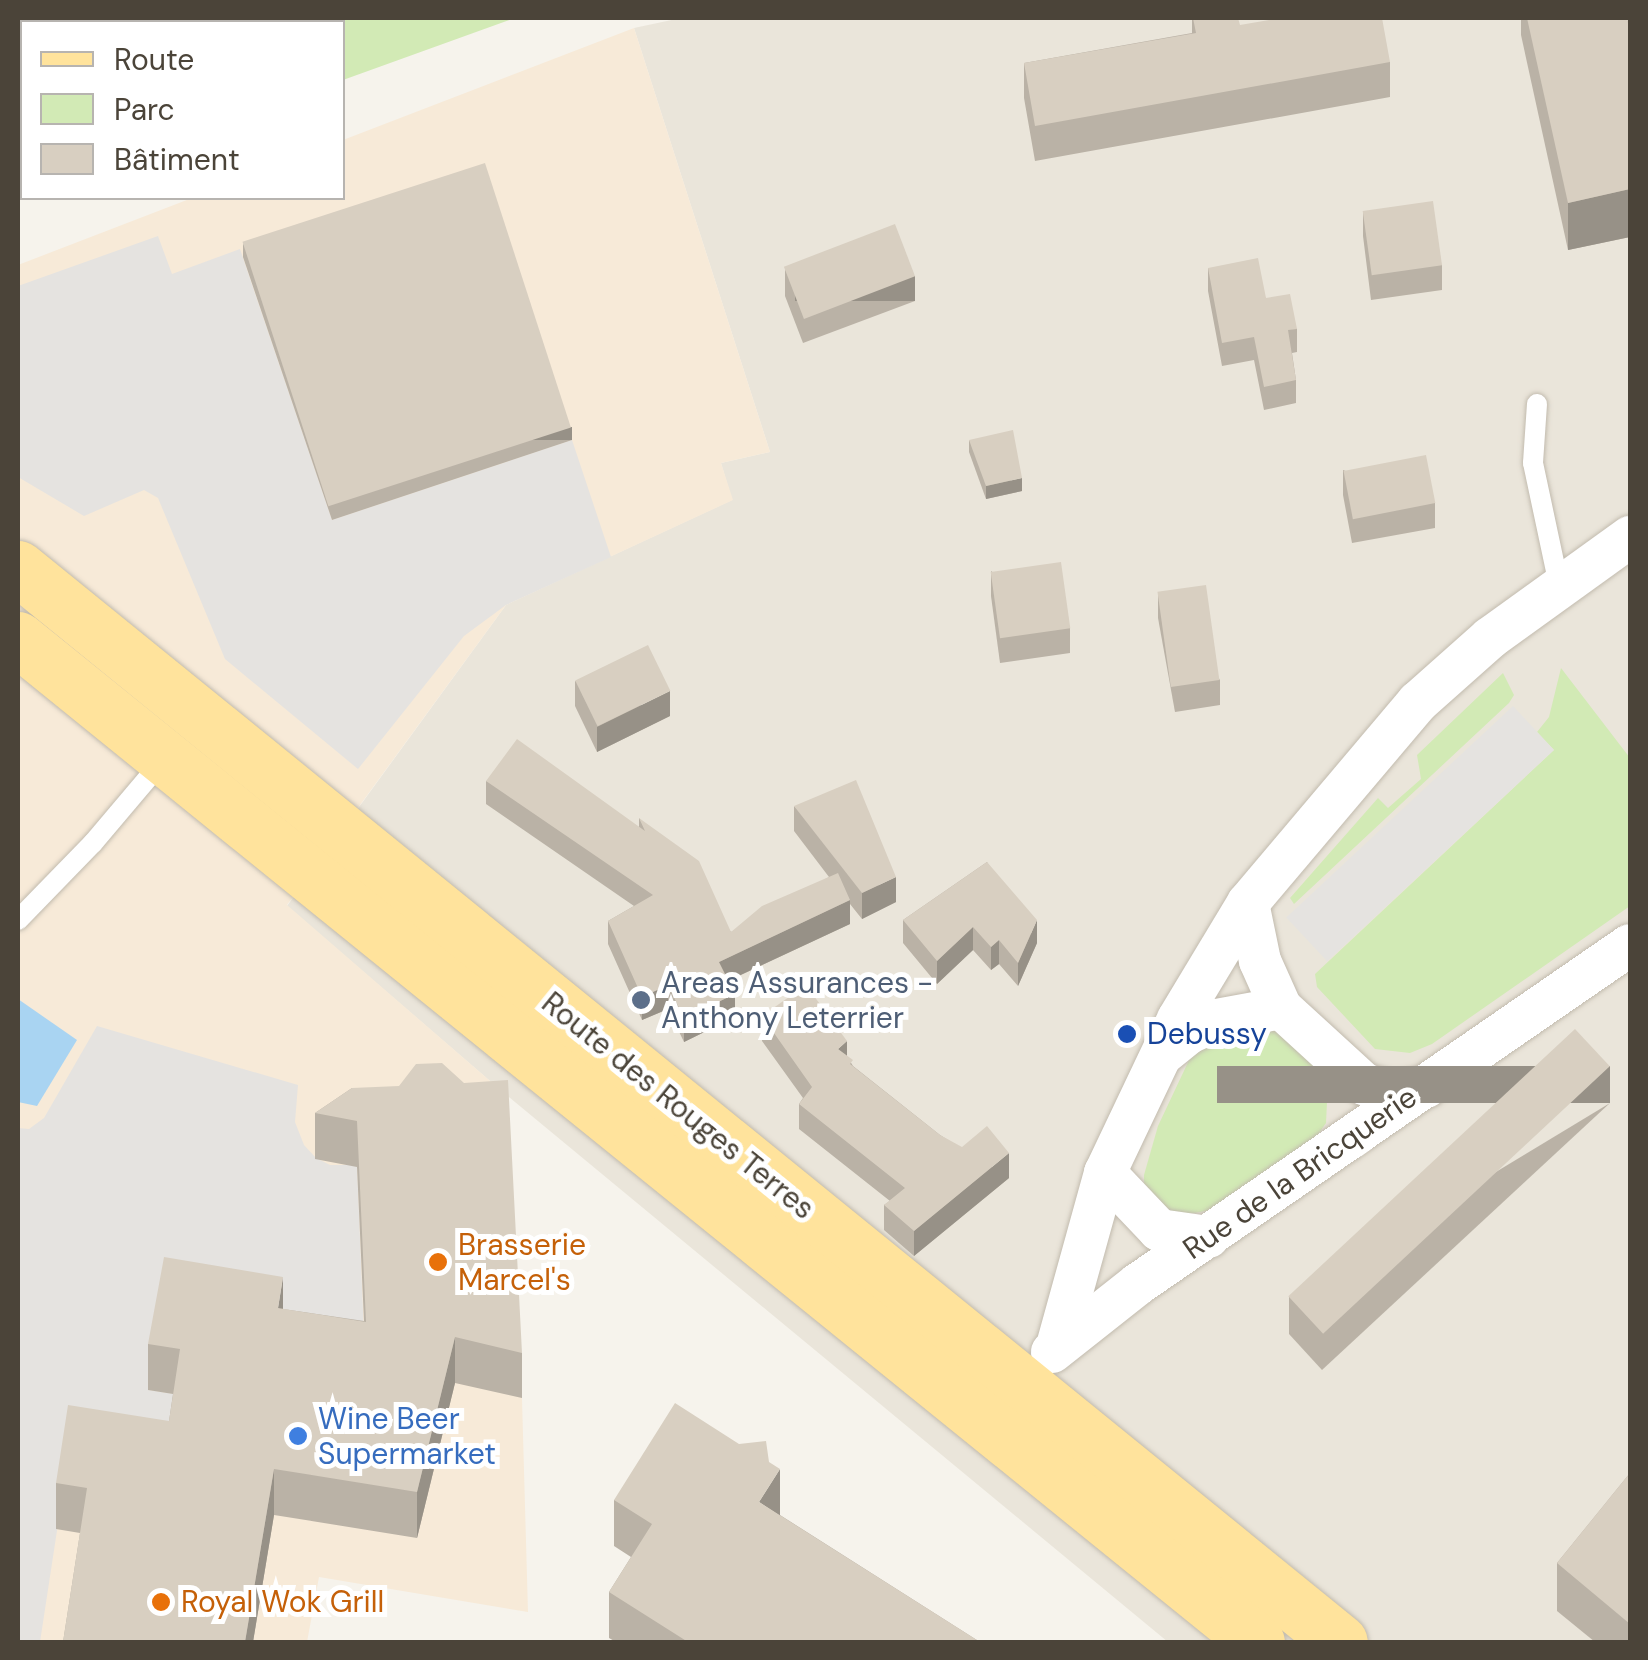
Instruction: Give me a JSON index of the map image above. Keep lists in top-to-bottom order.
{
  "streets": {
    "main road": ["Route des Rouges Terres"],
    "street": ["Rue de la Bricquerie"]
  },
  "crossings": [
    ["Route des Rouges Terres", "Rue de la Bricquerie"]
  ],
  "places": [
    "Areas Assurances - Anthony Leterrier",
    "Debussy",
    "Brasserie Marcel's",
    "Wine Beer Supermarket",
    "Royal Wok Grill"
  ],
  "legend": ["Route", "Parc", "Bâtiment"]
}
